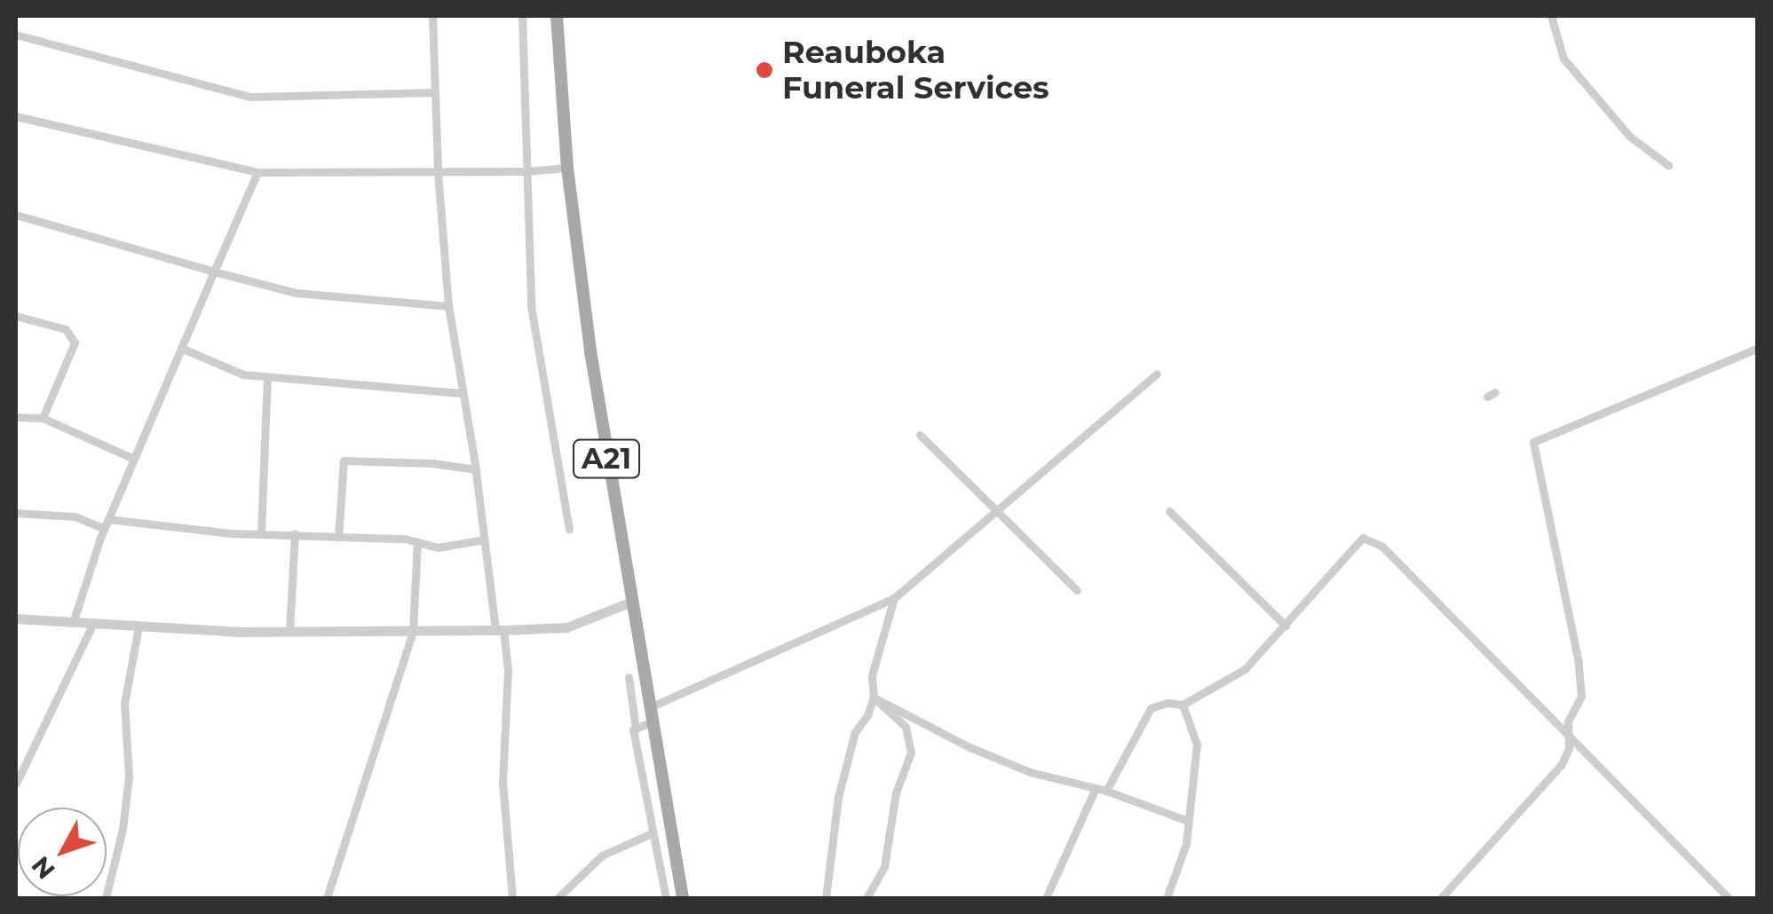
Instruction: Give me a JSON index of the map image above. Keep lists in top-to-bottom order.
{
  "streets": {
    "main road": ["A21"]
  },
  "places": ["Reauboka Funeral Services"],
  "north": "bottom left"
}
